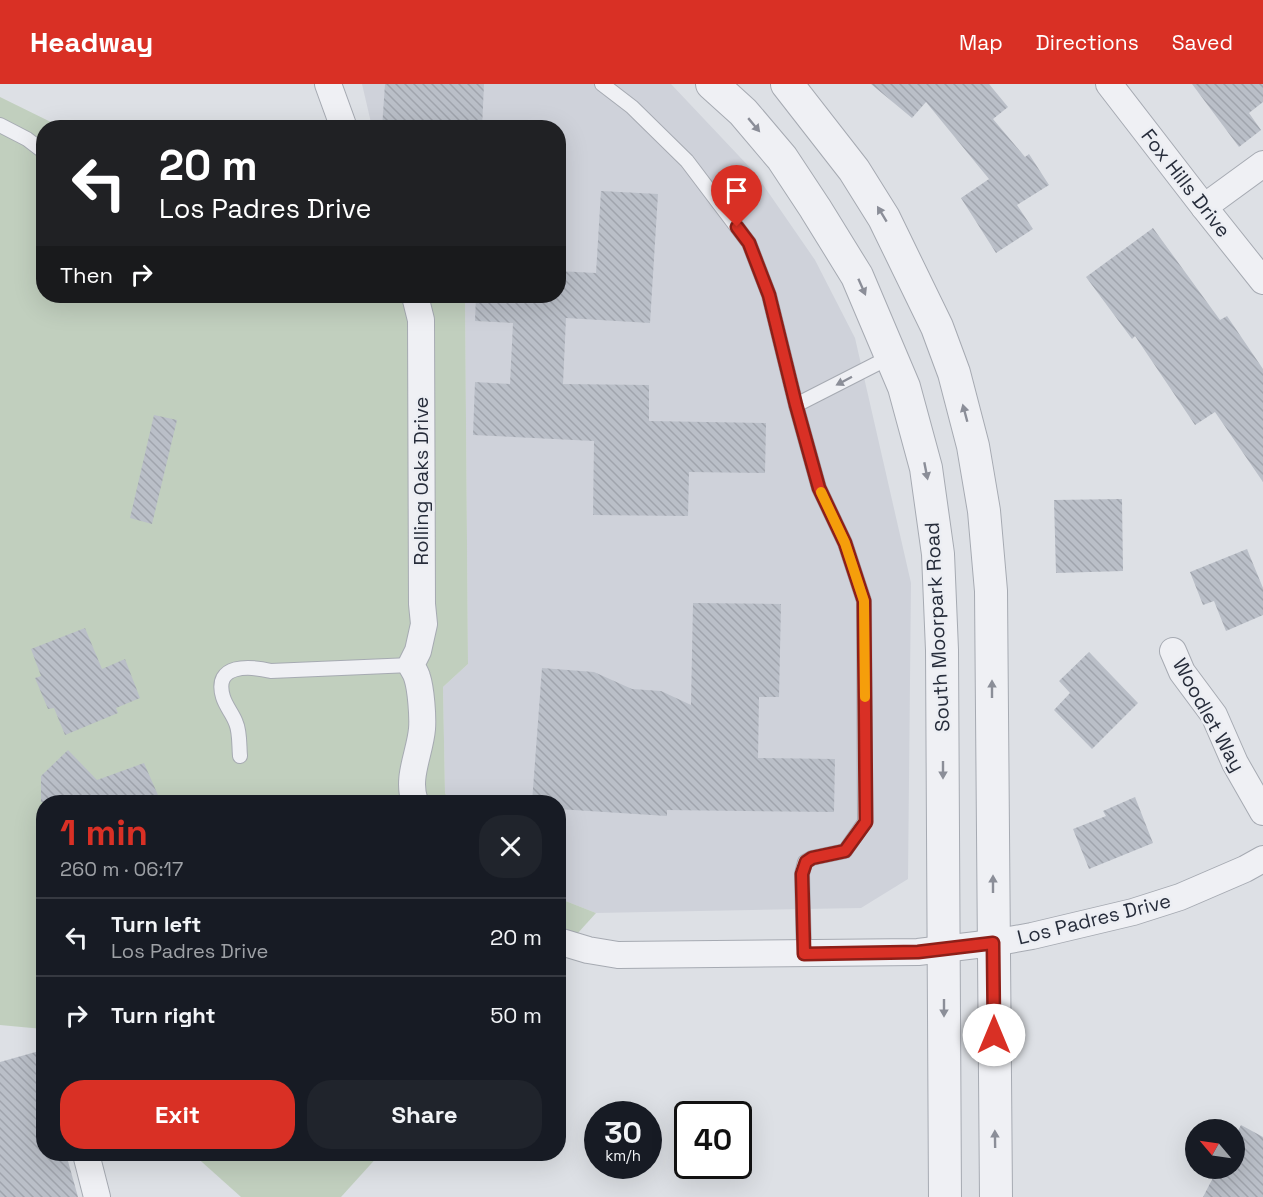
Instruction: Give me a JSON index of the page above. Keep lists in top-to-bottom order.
{
  "streets": {
    "street": [
      "Fox Hills Drive",
      "Rolling Oaks Drive",
      "South Moorpark Road",
      "Woodlet Way",
      "Los Padres Drive"
    ]
  },
  "crossings": [
    ["South Moorpark Road", "Los Padres Drive"]
  ],
  "north": "top left",
  "page": {
    "header": "Headway",
    "nav": ["Map", "Directions", "Saved"],
    "turn": ["20 m", "Los Padres Drive"],
    "then": "Then",
    "heading": ["1 min", "260 m · 06:17"],
    "list": [
      {
        "name": "Turn left",
        "note": "Los Padres Drive",
        "value": "20 m"
      },
      {
        "name": "Turn right",
        "value": "50 m"
      }
    ],
    "buttons": ["Exit", "Share"],
    "speed": "30 km/h",
    "limit": "40"
  }
}
